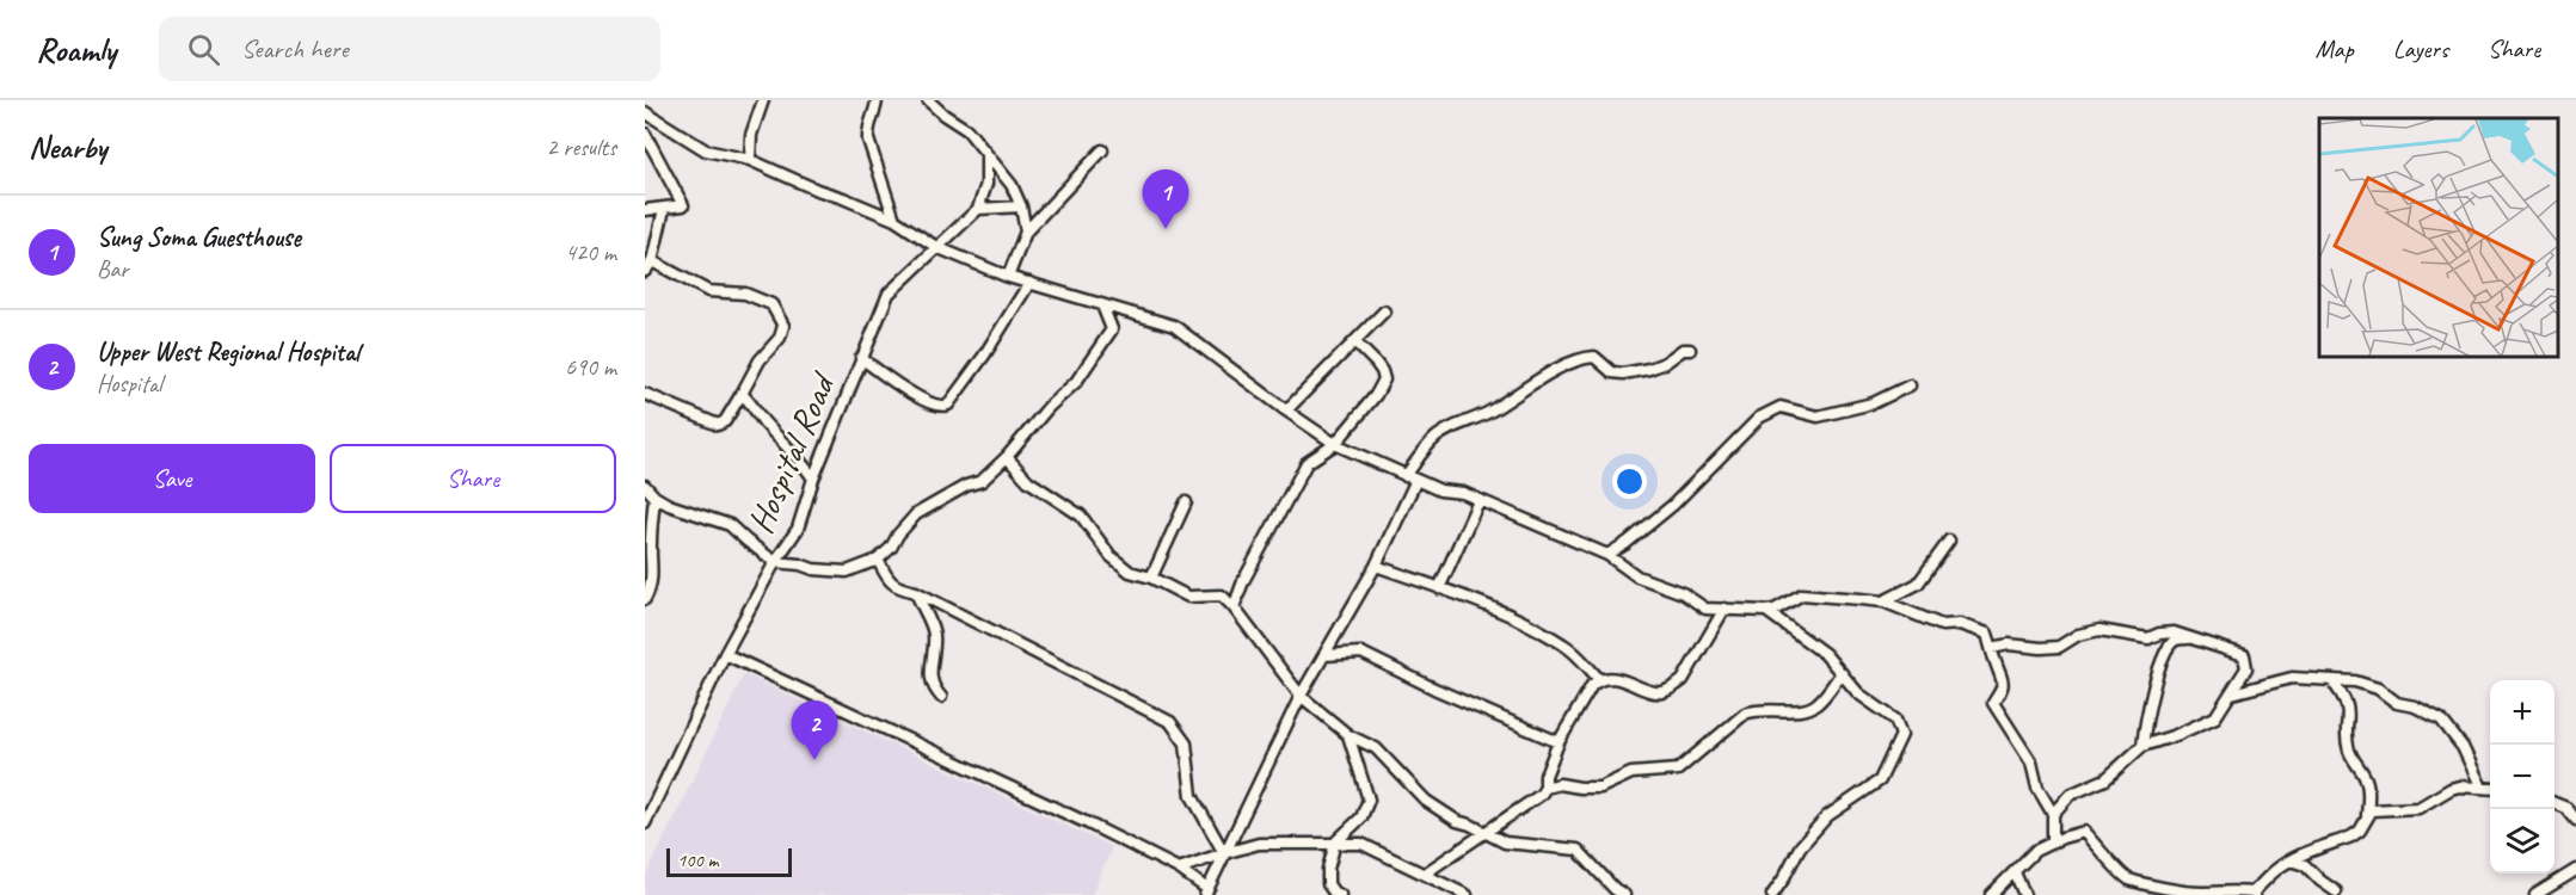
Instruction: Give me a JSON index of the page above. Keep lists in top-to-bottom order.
{
  "streets": {
    "street": ["Hospital Road"]
  },
  "scale_bar": "100 m",
  "page": {
    "header": "Roamly",
    "search": "Search here",
    "nav": ["Map", "Layers", "Share"],
    "heading": ["Nearby", "2 results"],
    "pins": ["1", "2"],
    "list": [
      {
        "mark": "1",
        "name": "Sung Soma Guesthouse",
        "note": "Bar",
        "value": "420 m"
      },
      {
        "mark": "2",
        "name": "Upper West Regional Hospital",
        "note": "Hospital",
        "value": "690 m"
      }
    ],
    "buttons": ["Save", "Share"],
    "map_buttons": ["+", "−"],
    "scale": "100 m"
  }
}
